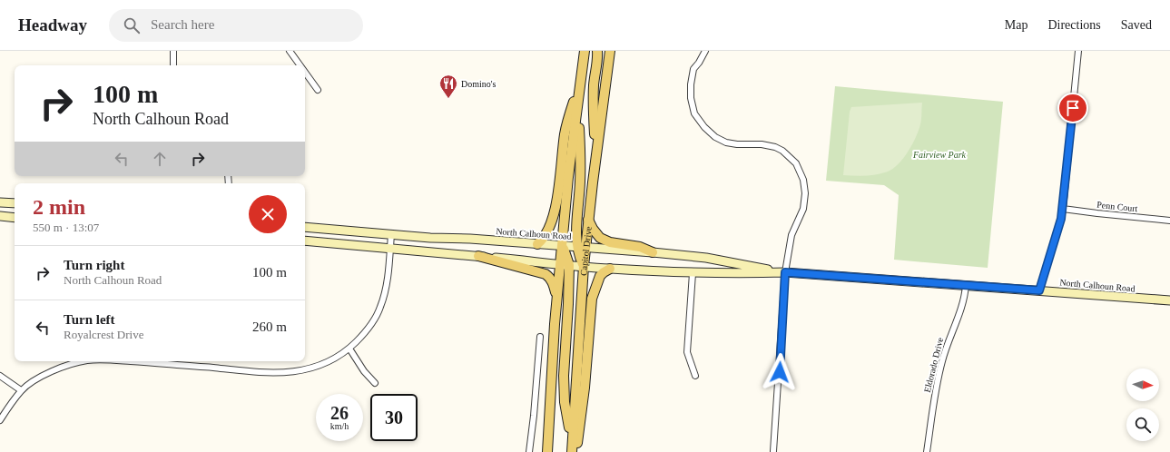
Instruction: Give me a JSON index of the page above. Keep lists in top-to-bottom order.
{
  "streets": {
    "main road": ["Capitol Drive"],
    "street": ["Penn Court", "North Calhoun Road", "Eldorado Drive"]
  },
  "crossings": [
    ["North Calhoun Road", "Capitol Drive"],
    ["North Calhoun Road", "Eldorado Drive"]
  ],
  "parks": ["Fairview Park"],
  "places": {
    "restaurant": ["Domino's"]
  },
  "north": "right",
  "page": {
    "header": "Headway",
    "search": "Search here",
    "nav": ["Map", "Directions", "Saved"],
    "turn": ["100 m", "North Calhoun Road"],
    "heading": ["2 min", "550 m · 13:07"],
    "list": [
      {
        "name": "Turn right",
        "note": "North Calhoun Road",
        "value": "100 m"
      },
      {
        "name": "Turn left",
        "note": "Royalcrest Drive",
        "value": "260 m"
      }
    ],
    "speed": "26 km/h",
    "limit": "30"
  }
}
